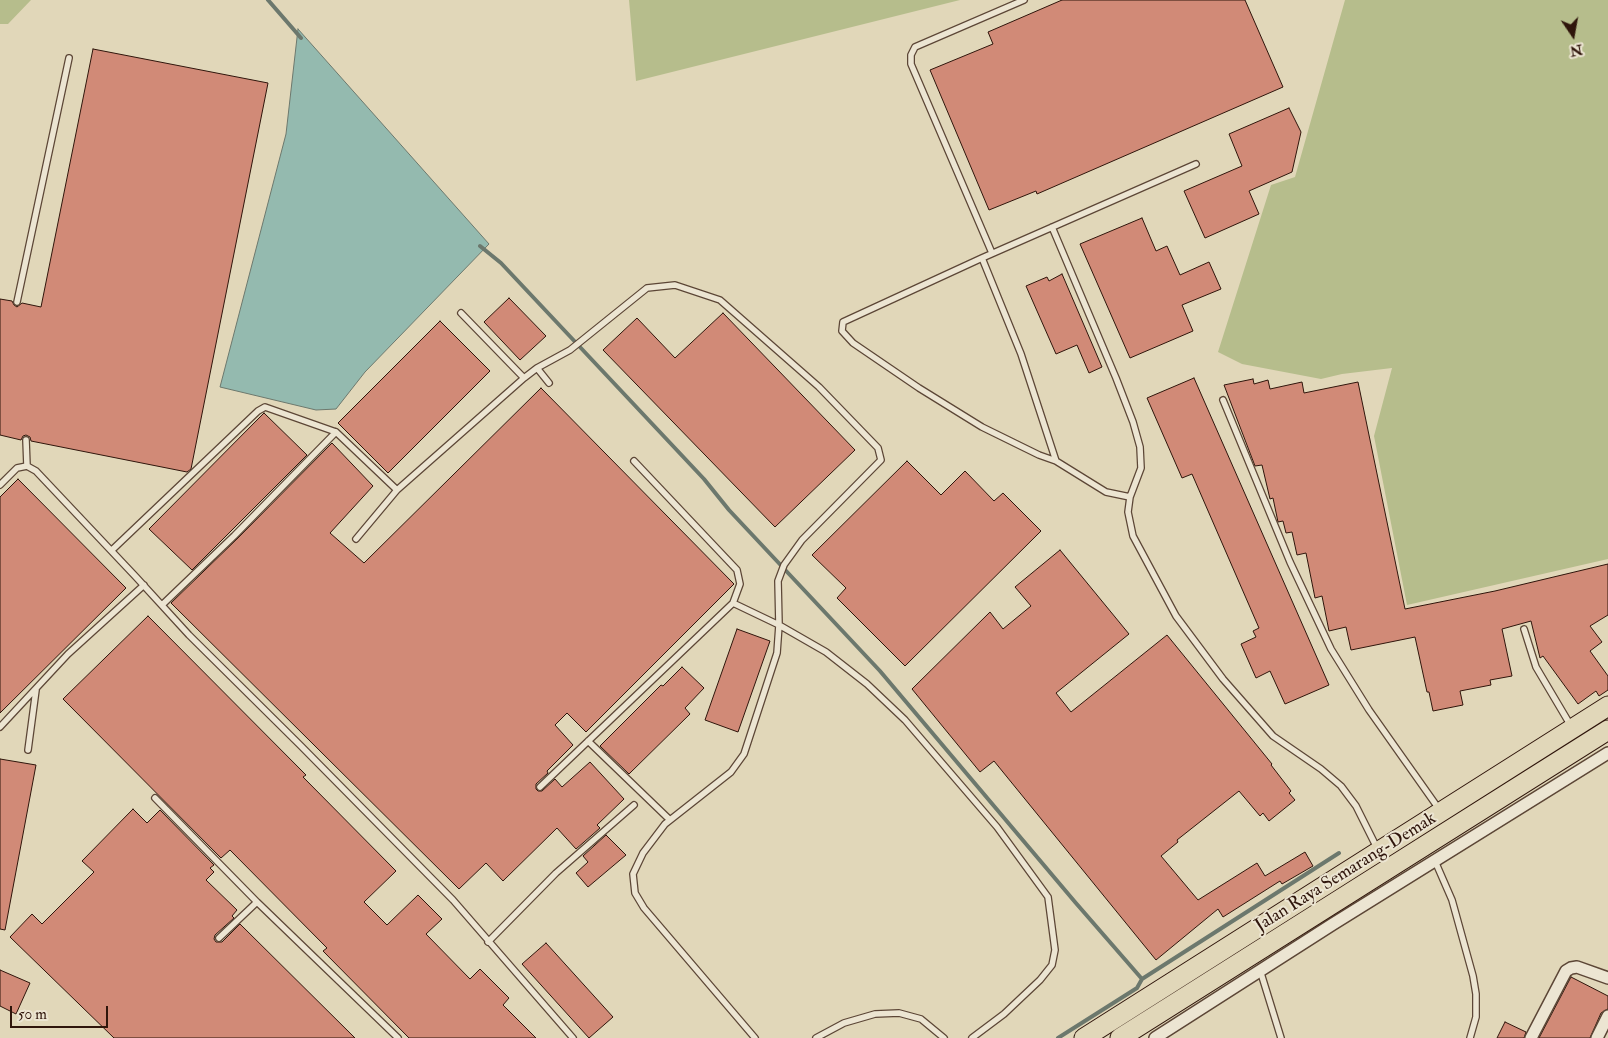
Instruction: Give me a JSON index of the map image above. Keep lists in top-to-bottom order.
{
  "streets": {
    "highway": ["Jalan Raya Semarang-Demak"]
  },
  "scale_bar": "50 m",
  "north": "bottom"
}
